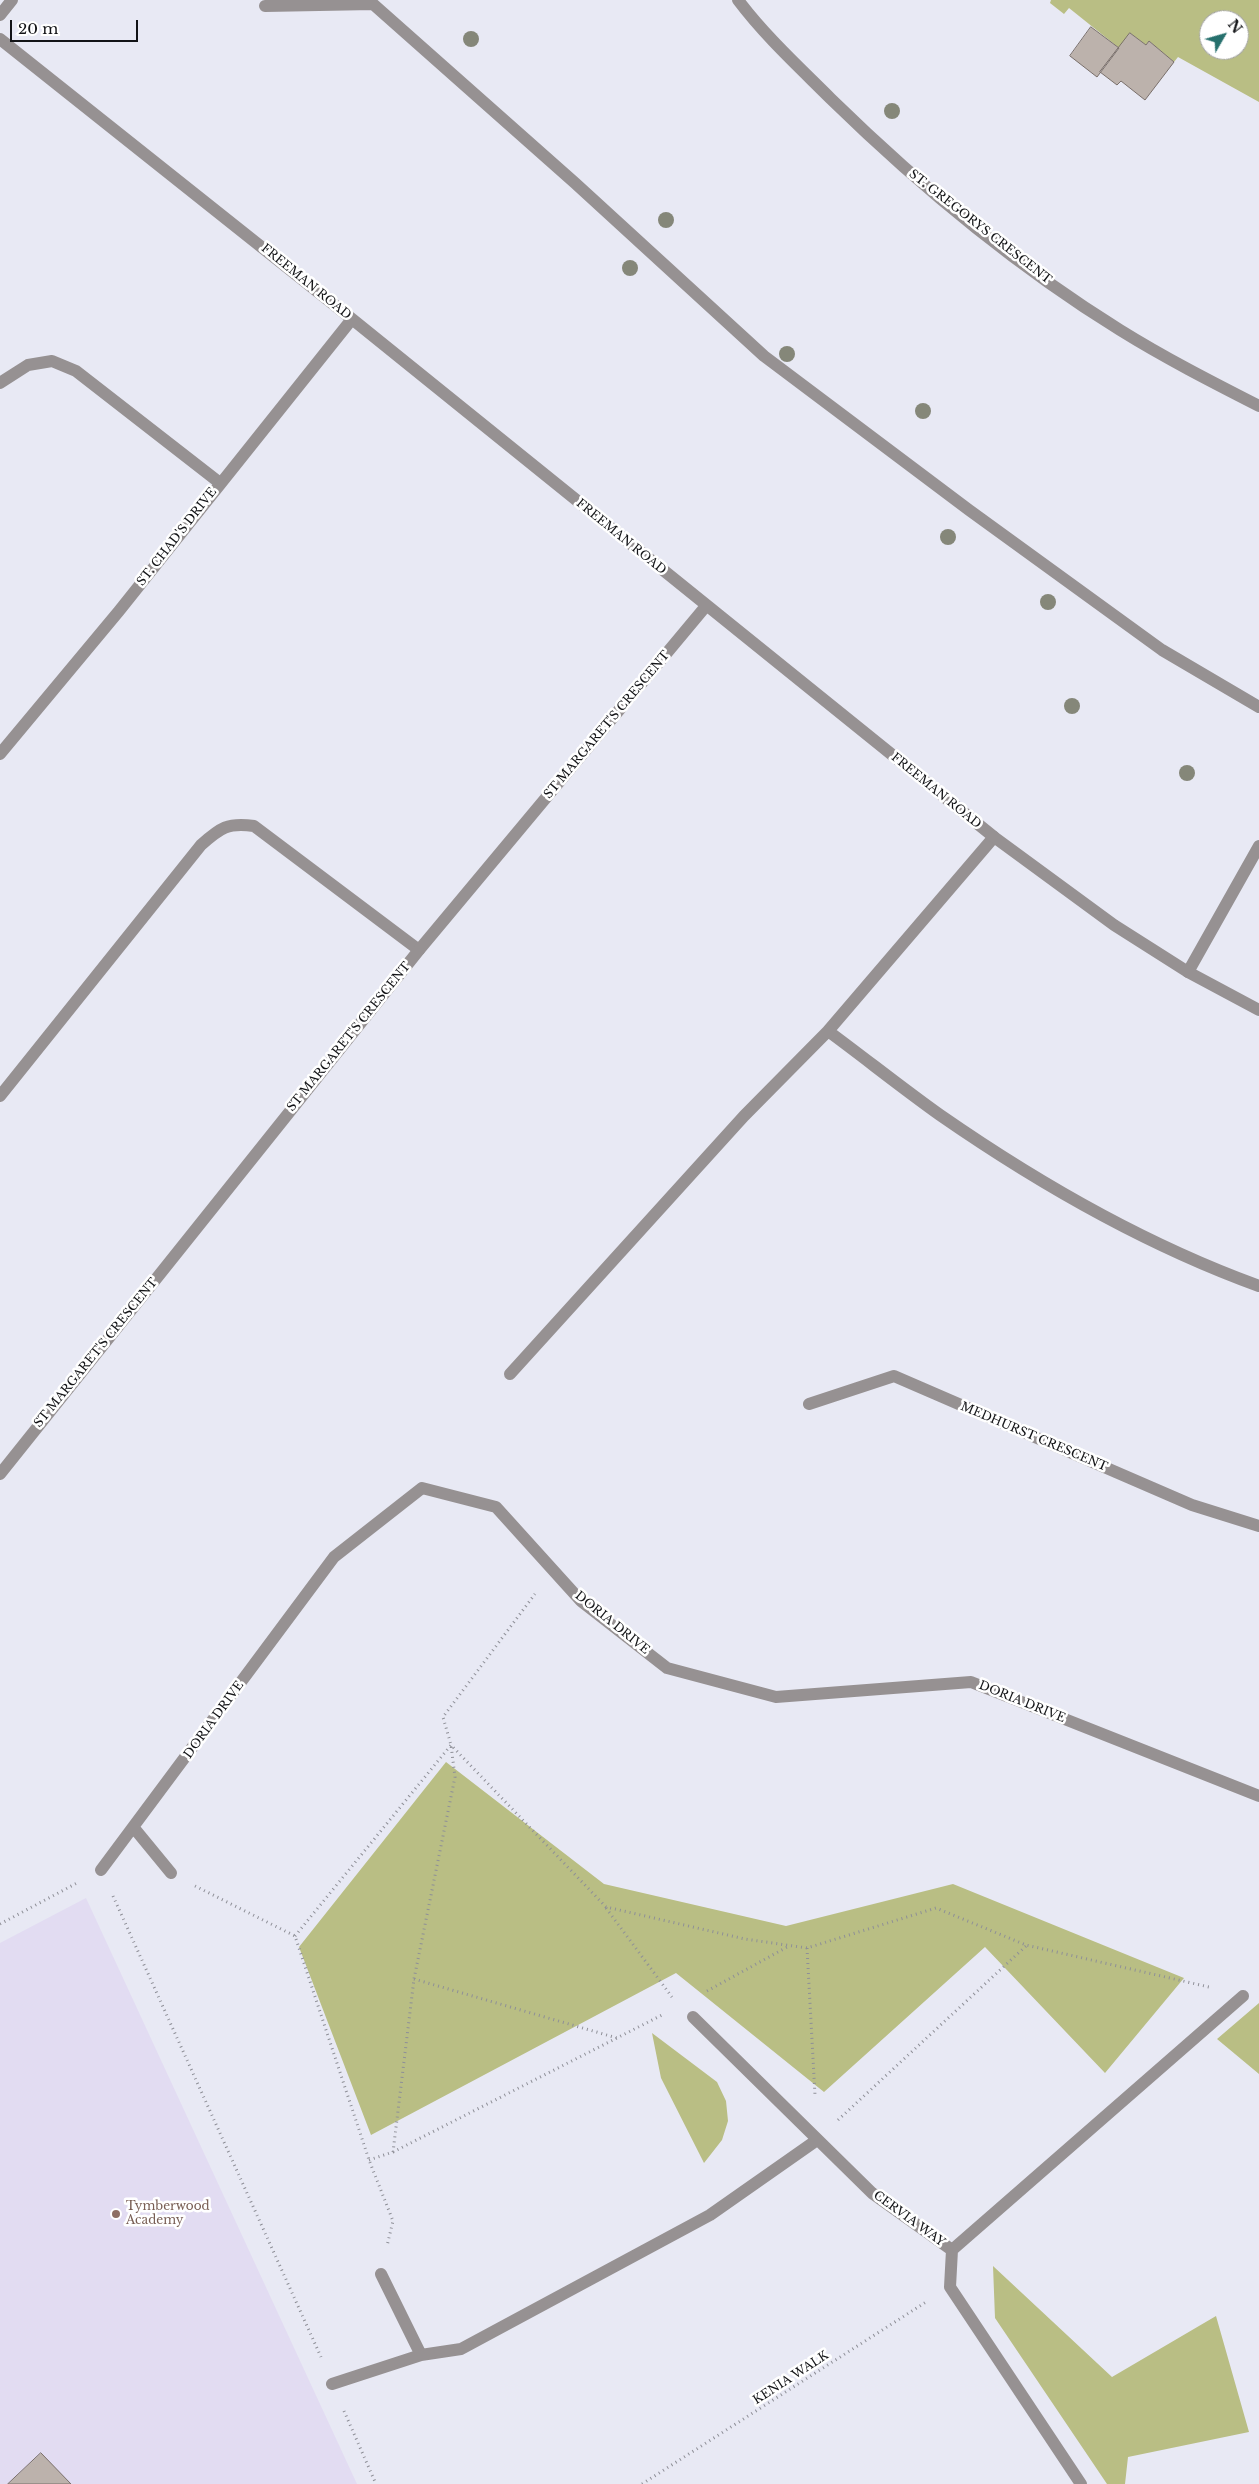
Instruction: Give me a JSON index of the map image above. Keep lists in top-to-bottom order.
{
  "streets": {
    "street": [
      "ST. GREGORYS CRESCENT",
      "FREEMAN ROAD",
      "ST. CHAD'S DRIVE",
      "ST MARGARET'S CRESCENT",
      "MEDHURST CRESCENT",
      "DORIA DRIVE",
      "CERVIA WAY"
    ],
    "path": ["KENIA WALK"]
  },
  "crossings": [
    ["FREEMAN ROAD", "ST. CHAD'S DRIVE"],
    ["FREEMAN ROAD", "ST MARGARET'S CRESCENT"],
    ["CERVIA WAY", "KENIA WALK"]
  ],
  "places": ["Tymberwood Academy"],
  "scale_bar": "20 m",
  "north": "top right"
}
